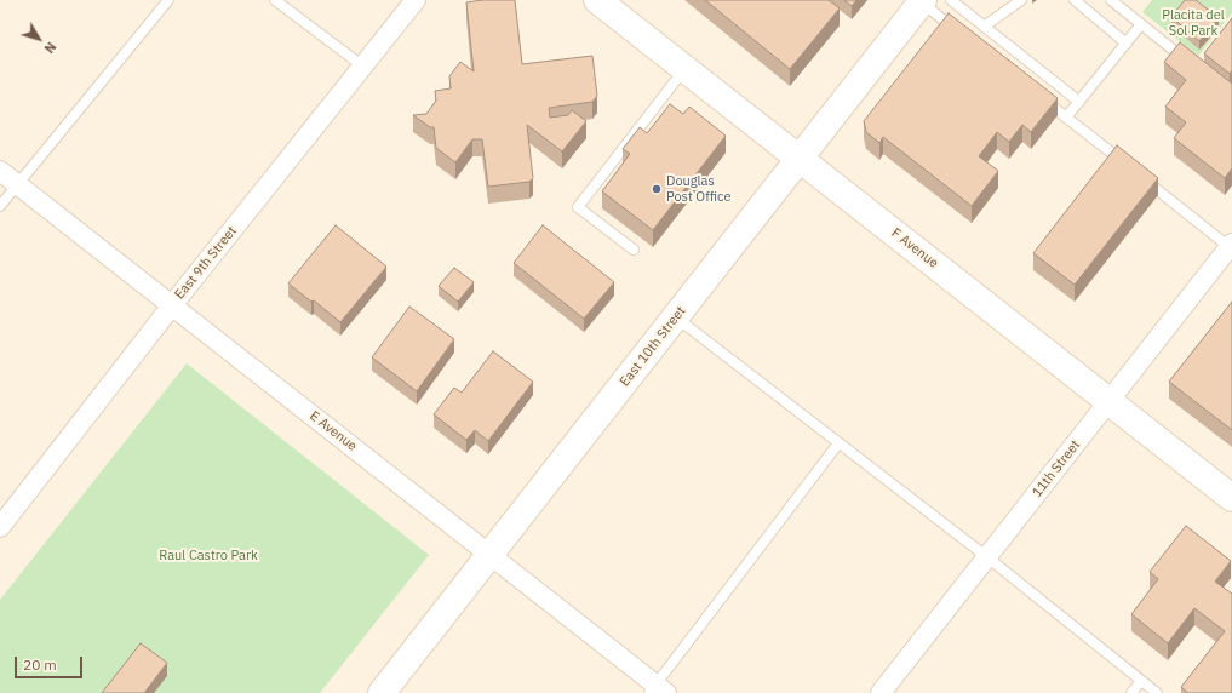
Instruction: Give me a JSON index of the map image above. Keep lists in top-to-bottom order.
{
  "streets": {
    "main road": ["F Avenue", "East 10th Street"],
    "street": ["East 9th Street", "E Avenue", "11th Street"]
  },
  "crossings": [
    ["F Avenue", "East 10th Street"],
    ["F Avenue", "11th Street"],
    ["East 9th Street", "E Avenue"],
    ["East 10th Street", "E Avenue"]
  ],
  "parks": ["Placita del Sol Park", "Raul Castro Park"],
  "places": ["Douglas Post Office"],
  "scale_bar": "20 m",
  "north": "bottom right"
}
